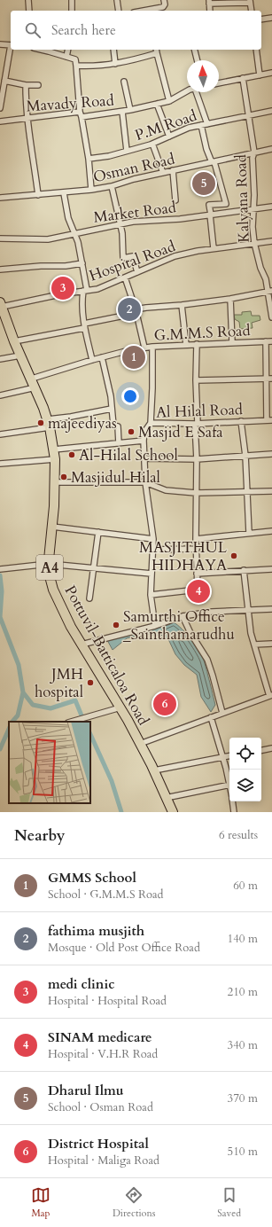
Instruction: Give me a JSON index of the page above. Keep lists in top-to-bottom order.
{
  "streets": {
    "highway": ["A4", "Pottuvil-Batticaloa Road"],
    "street": [
      "Mavady Road",
      "P.M Road",
      "Osman Road",
      "Kalyana Road",
      "Market Road",
      "Hospital Road",
      "G.M.M.S Road",
      "Al Hilal Road"
    ]
  },
  "crossings": [
    ["P.M Road", "Kalyana Road"],
    ["Osman Road", "Kalyana Road"],
    ["Kalyana Road", "Market Road"],
    ["Kalyana Road", "Hospital Road"],
    ["Hospital Road", "Pottuvil-Batticaloa Road"],
    ["G.M.M.S Road", "Al Hilal Road"],
    ["G.M.M.S Road", "Pottuvil-Batticaloa Road"]
  ],
  "places": [
    "majeediyas",
    "Masjid E Safa",
    "Al-Hilal School",
    "Masjidul Hilal",
    "MASJITHUL HIDHAYA",
    "Samurthi Office _Sainthamarudhu",
    "JMH hospital"
  ],
  "north": "top",
  "page": {
    "search": "Search here",
    "pins": [
      "5",
      "3",
      "2",
      "1",
      "4",
      "6"
    ],
    "heading": ["Nearby", "6 results"],
    "list": [
      {
        "mark": "1",
        "name": "GMMS School",
        "note": "School · G.M.M.S Road",
        "value": "60 m"
      },
      {
        "mark": "2",
        "name": "fathima musjith",
        "note": "Mosque · Old Post Office Road",
        "value": "140 m"
      },
      {
        "mark": "3",
        "name": "medi clinic",
        "note": "Hospital · Hospital Road",
        "value": "210 m"
      },
      {
        "mark": "4",
        "name": "SINAM medicare",
        "note": "Hospital · V.H.R Road",
        "value": "340 m"
      },
      {
        "mark": "5",
        "name": "Dharul Ilmu",
        "note": "School · Osman Road",
        "value": "370 m"
      },
      {
        "mark": "6",
        "name": "District Hospital",
        "note": "Hospital · Maliga Road",
        "value": "510 m"
      }
    ],
    "nav": ["Map", "Directions", "Saved"]
  }
}
